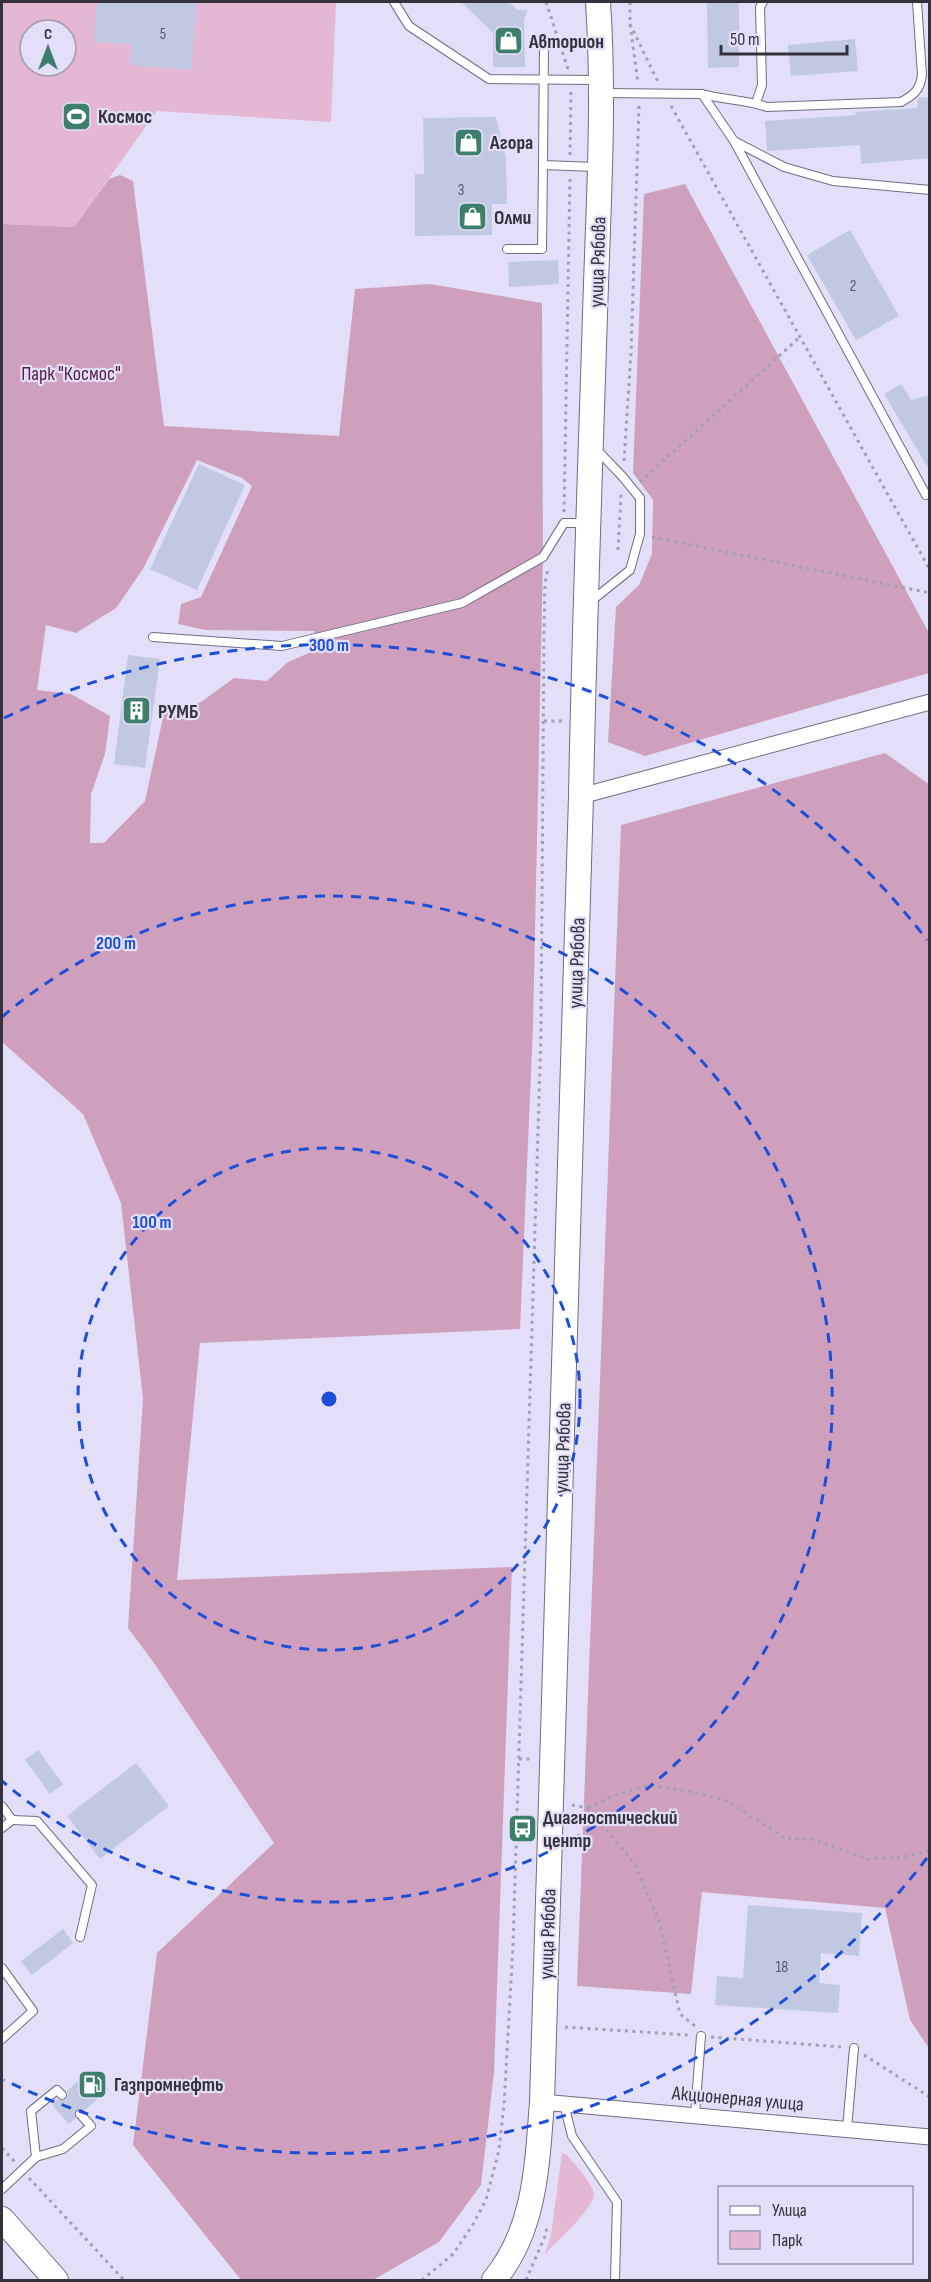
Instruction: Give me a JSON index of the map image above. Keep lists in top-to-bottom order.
{
  "streets": {
    "main road": ["улица Рябова"],
    "street": ["Акционерная улица"]
  },
  "crossings": [
    ["улица Рябова", "Акционерная улица"]
  ],
  "parks": ["Парк \"Космос\""],
  "places": {
    "shop": ["Авторион", "Агора", "Олми"],
    "sports": ["Космос"],
    "building": ["РУМБ"],
    "bus stop": ["Диагностический центр"],
    "fuel station": ["Газпромнефть"]
  },
  "house_numbers": [
    "5",
    "3",
    "2",
    "18"
  ],
  "legend": ["Улица", "Парк"],
  "scale_bar": "50 m",
  "north": "top",
  "rings": ["300 m", "200 m", "100 m"]
}
